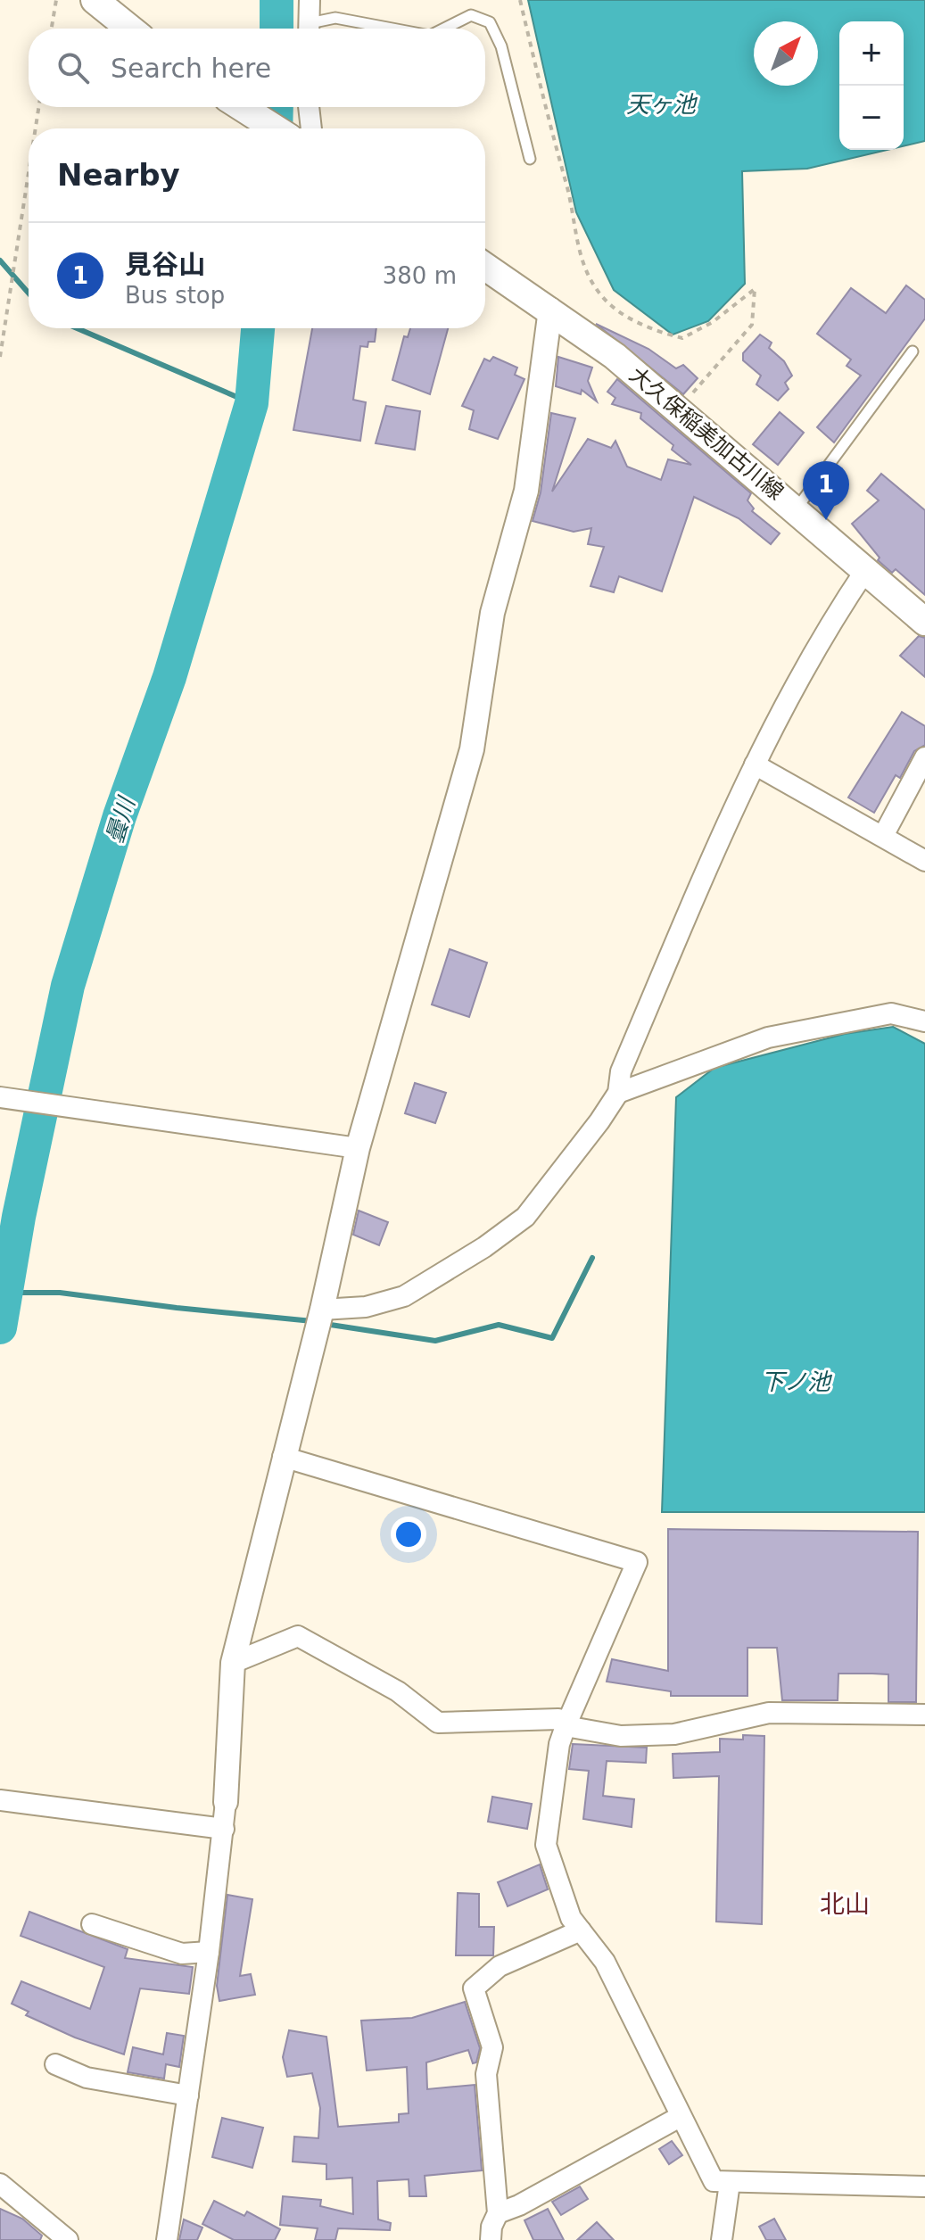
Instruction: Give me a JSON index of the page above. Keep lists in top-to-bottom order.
{
  "streets": {
    "main road": ["大久保稲美加古川線"]
  },
  "districts": ["北山"],
  "water": ["天ヶ池", "曇川", "下ノ池"],
  "north": "top right",
  "page": {
    "map_buttons": ["+", "−"],
    "search": "Search here",
    "heading": "Nearby",
    "list": [
      {
        "mark": "1",
        "name": "見谷山",
        "note": "Bus stop",
        "value": "380 m"
      }
    ],
    "pins": "1"
  }
}
